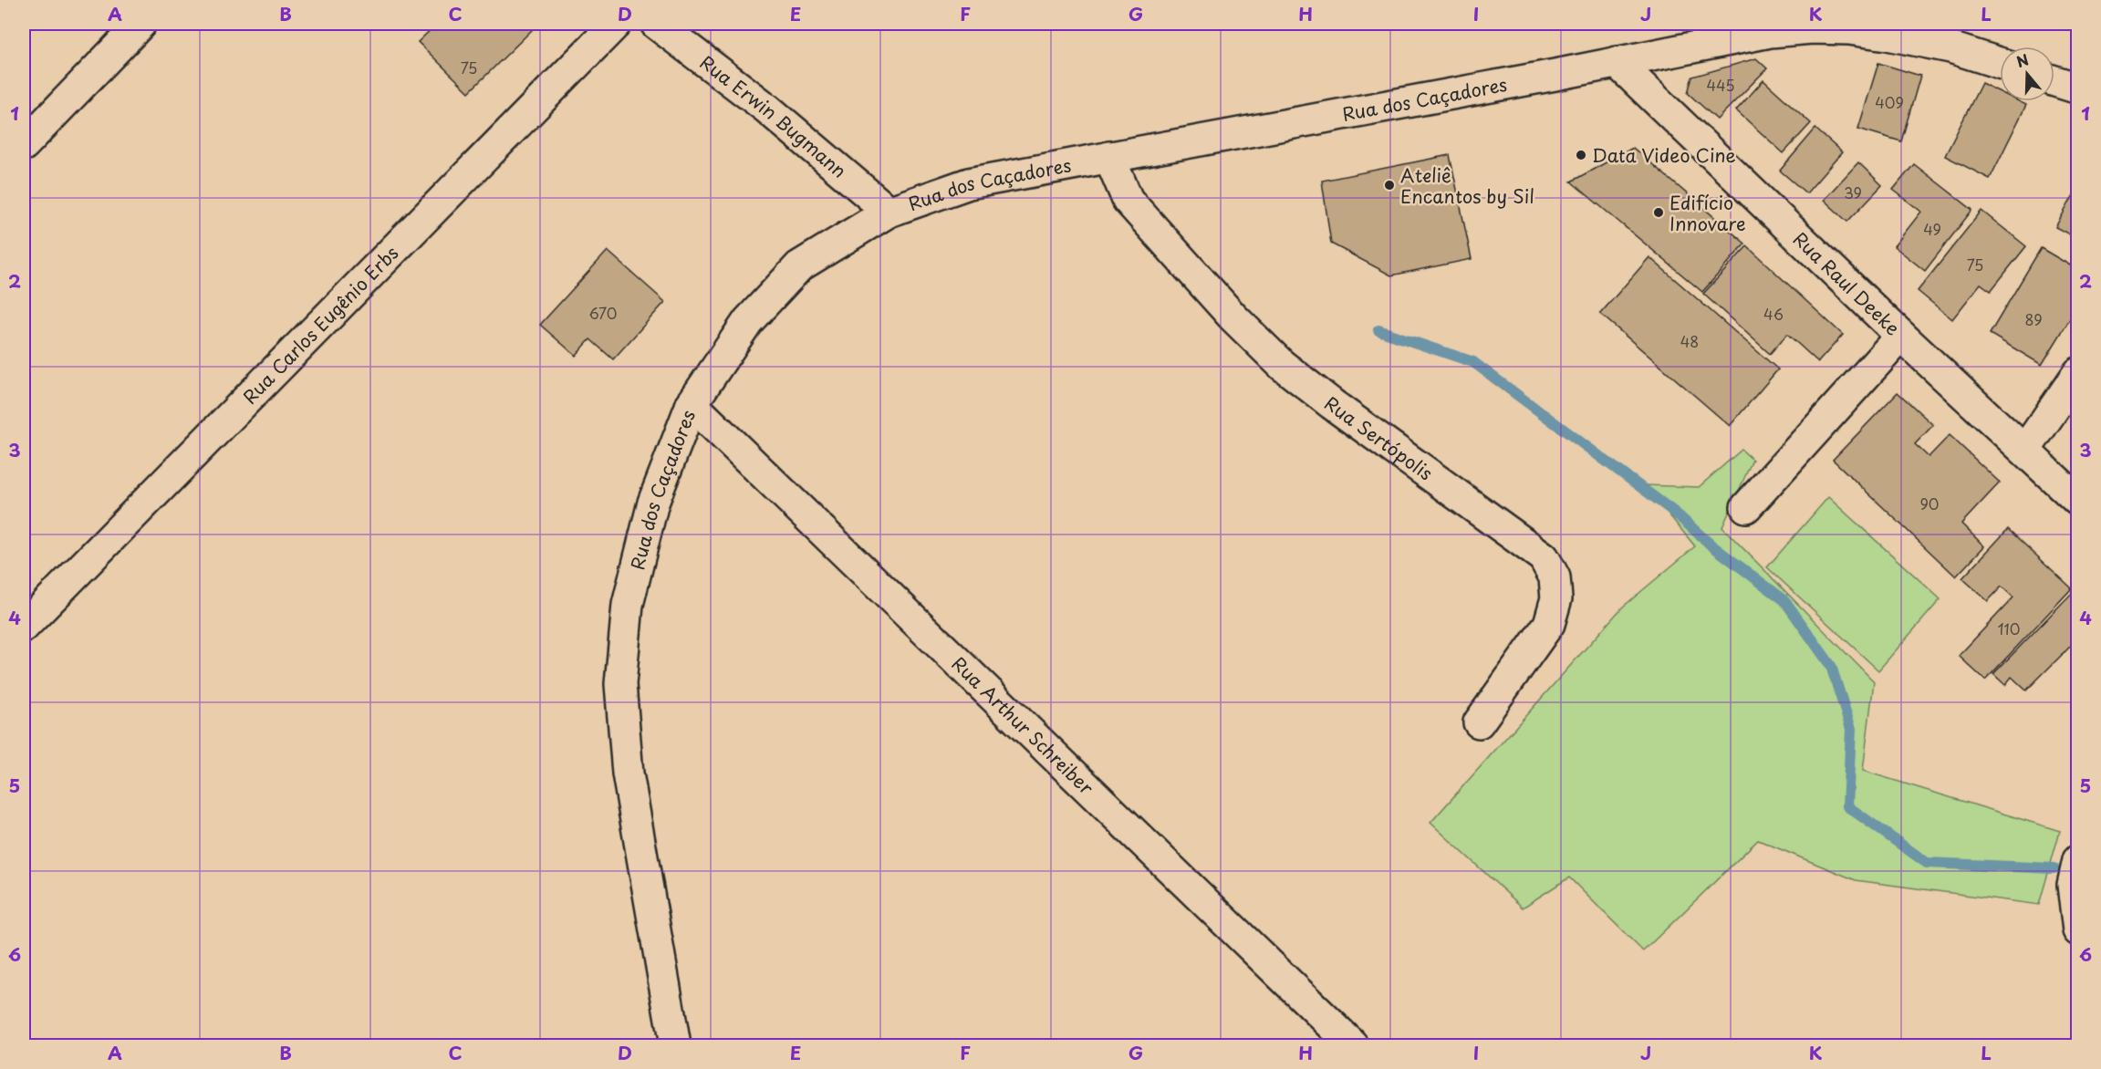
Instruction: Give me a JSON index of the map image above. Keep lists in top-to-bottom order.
{
  "streets": {
    "street": [
      "Rua dos Caçadores",
      "Rua Erwin Bugmann",
      "Rua Raul Deeke",
      "Rua Carlos Eugênio Erbs",
      "Rua Sertópolis",
      "Rua Arthur Schreiber"
    ]
  },
  "crossings": [
    ["Rua dos Caçadores", "Rua Erwin Bugmann"],
    ["Rua dos Caçadores", "Rua Raul Deeke"],
    ["Rua dos Caçadores", "Rua Sertópolis"],
    ["Rua dos Caçadores", "Rua Arthur Schreiber"]
  ],
  "places": ["Data Video Cine", "Ateliê Encantos by Sil", "Edifício Innovare"],
  "house_numbers": [
    "75",
    "445",
    "409",
    "39",
    "49",
    "75",
    "670",
    "46",
    "89",
    "48",
    "90",
    "110"
  ],
  "north": "top",
  "grid": {
    "columns": [
      "A",
      "B",
      "C",
      "D",
      "E",
      "F",
      "G",
      "H",
      "I",
      "J",
      "K",
      "L"
    ],
    "rows": [
      "1",
      "2",
      "3",
      "4",
      "5",
      "6"
    ]
  }
}
